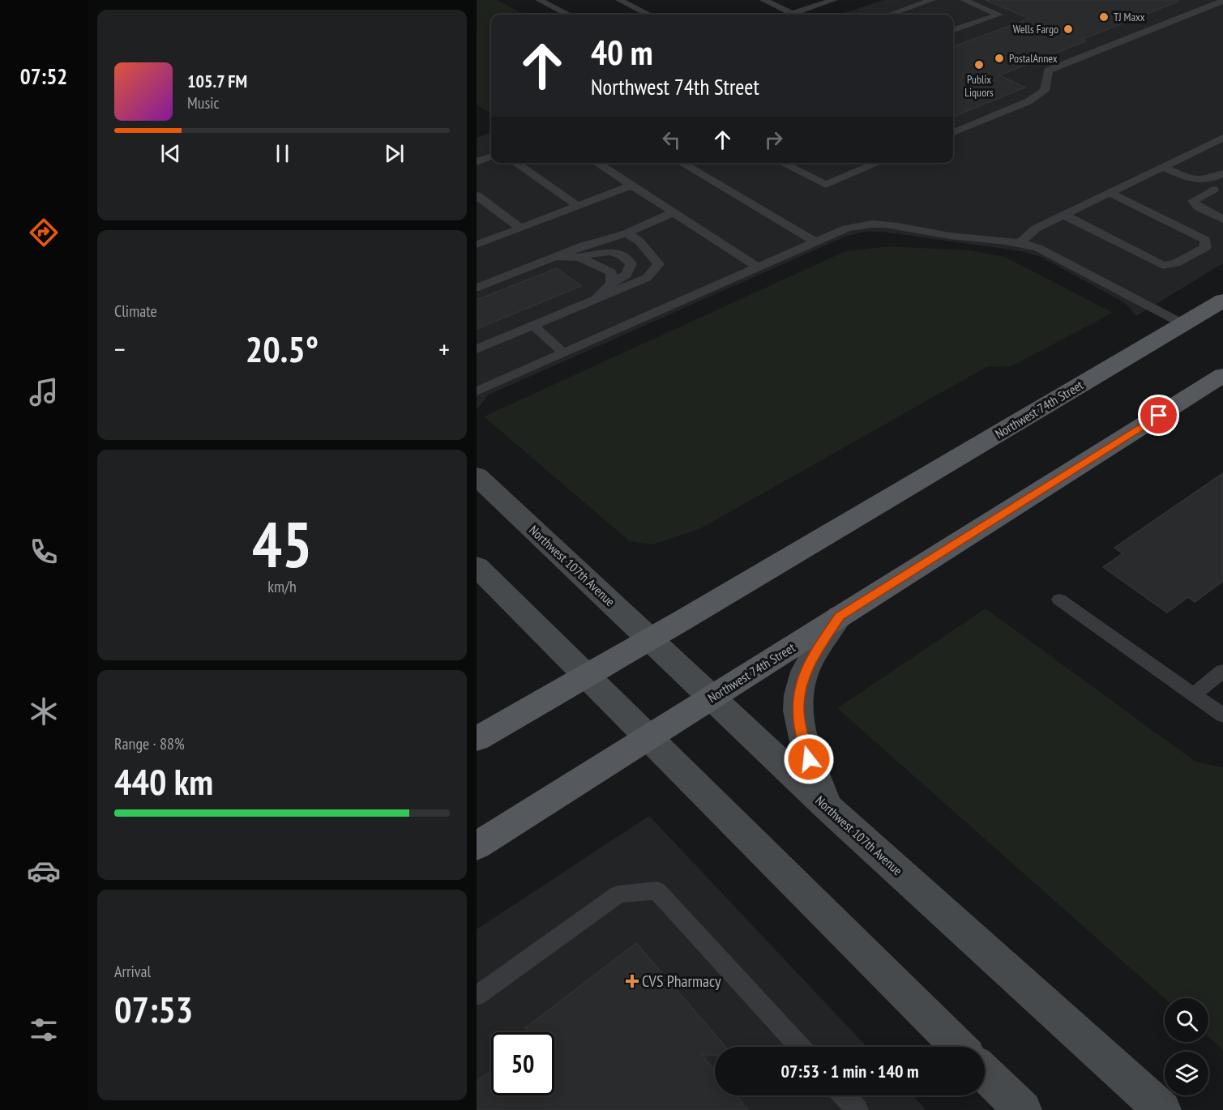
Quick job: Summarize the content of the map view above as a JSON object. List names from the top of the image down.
{
  "streets": {
    "main road": ["Northwest 74th Street", "Northwest 107th Avenue"]
  },
  "crossings": [
    ["Northwest 74th Street", "Northwest 107th Avenue"]
  ],
  "places": {
    "other": [
      "TJ Maxx",
      "Wells Fargo",
      "PostalAnnex",
      "Publix Liquors"
    ],
    "health": ["CVS Pharmacy"]
  },
  "page": {
    "tabs": "07:52",
    "turn": ["40 m", "Northwest 74th Street"],
    "song": ["105.7 FM", "Music"],
    "tile": [
      "Climate",
      ["45", "km/h"],
      ["Range · 88%", "440 km"],
      ["Arrival", "07:53"]
    ],
    "heat": ["−", "20.5°", "+"],
    "limit": "50",
    "trip": "07:53 · 1 min · 140 m"
  }
}
